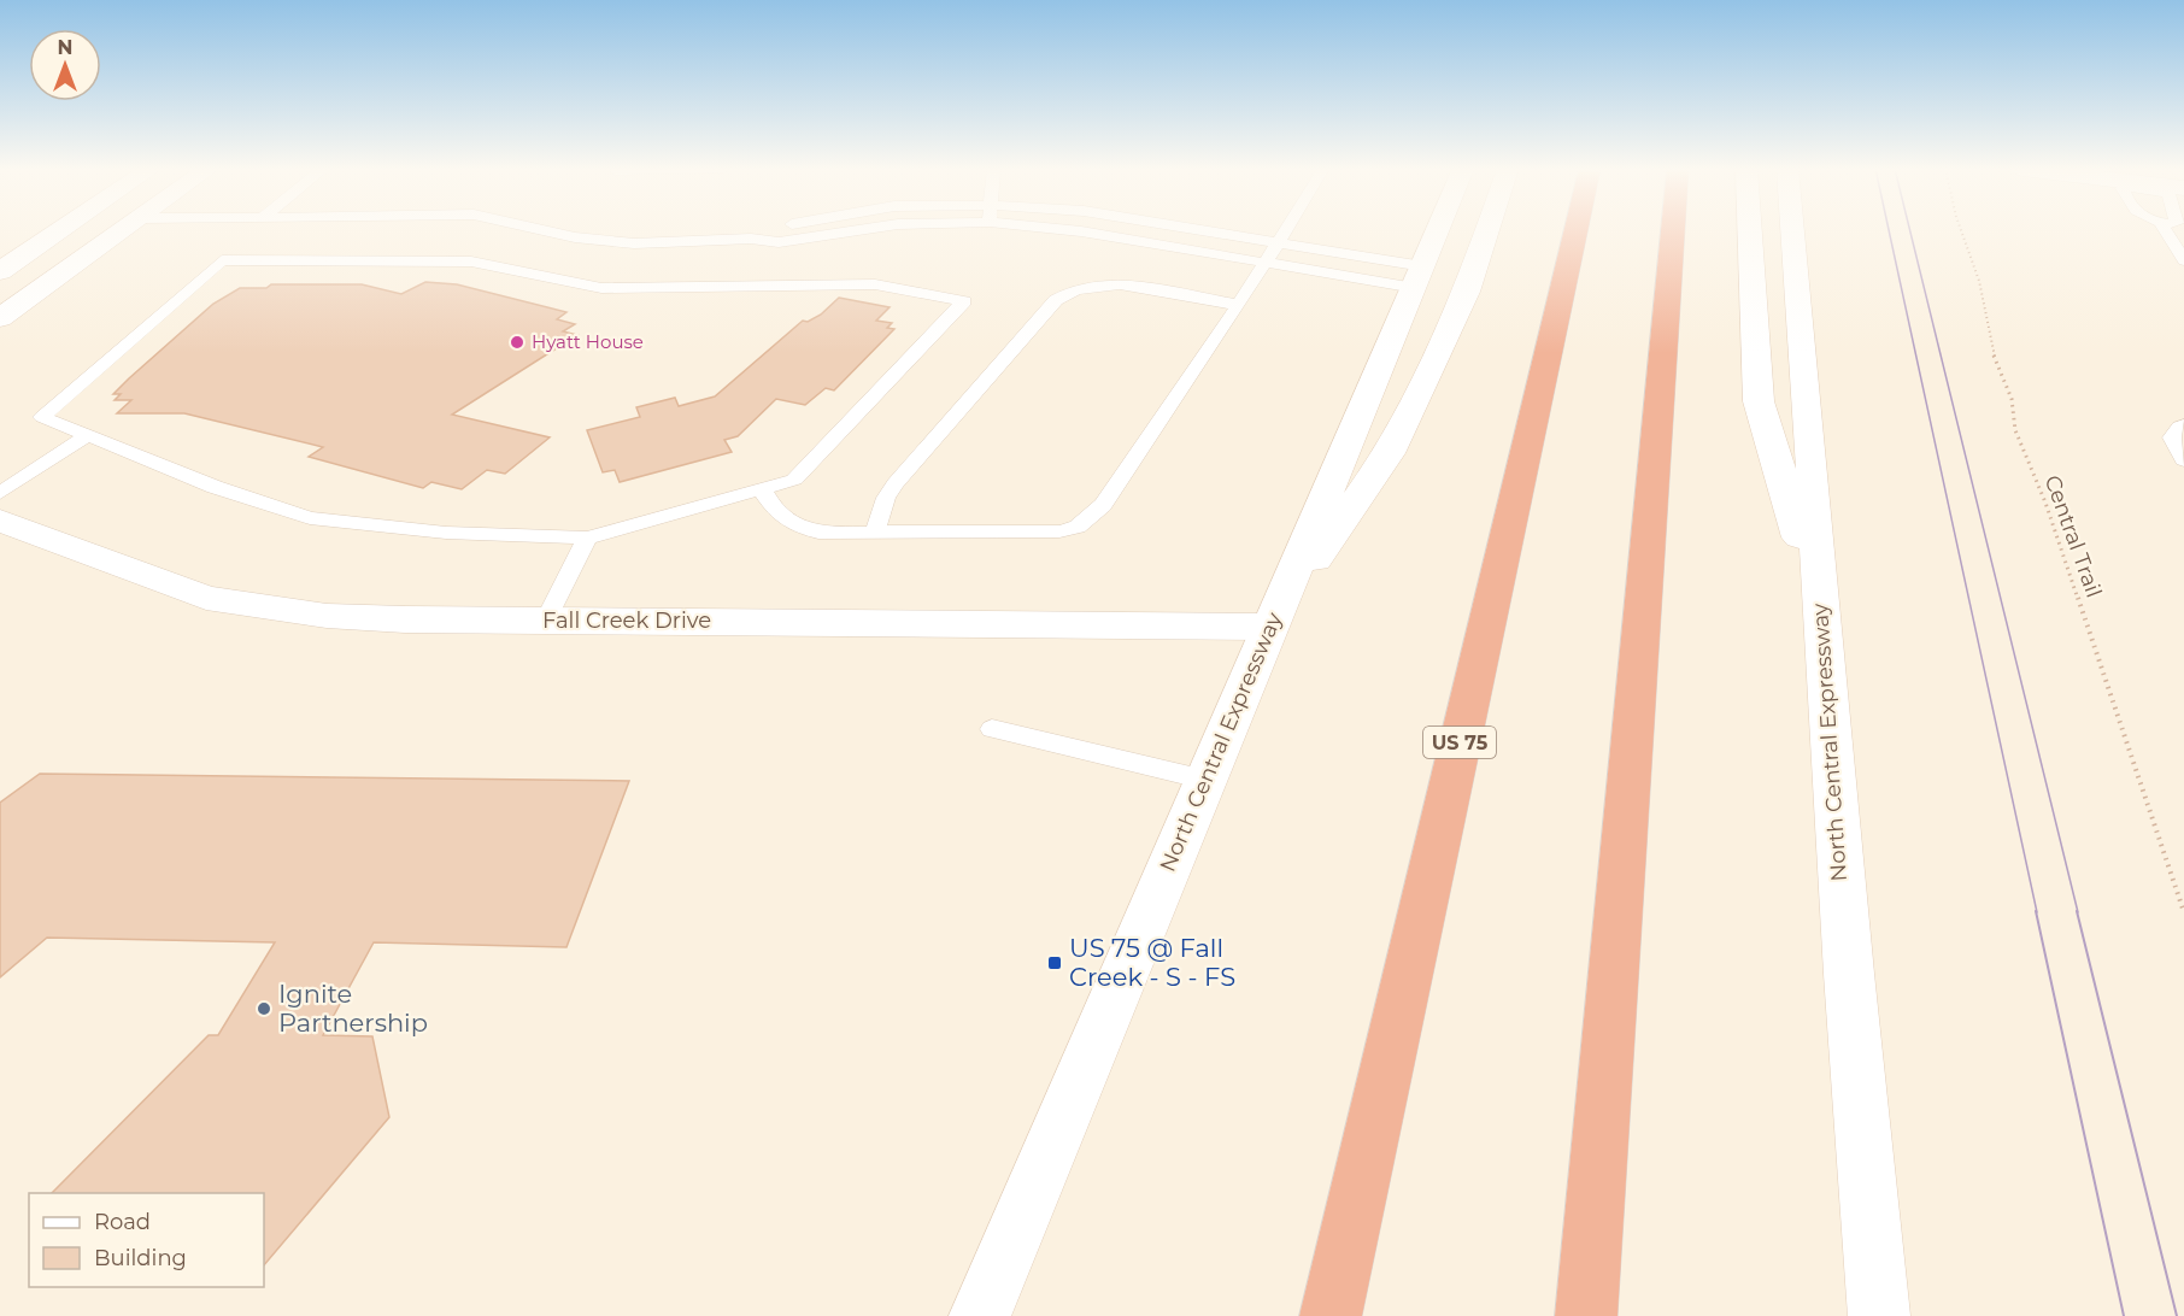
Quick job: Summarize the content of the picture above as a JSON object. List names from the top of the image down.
{
  "streets": {
    "highway": ["US 75"],
    "main road": ["Fall Creek Drive", "North Central Expressway"],
    "path": ["Central Trail"]
  },
  "crossings": [
    ["Fall Creek Drive", "North Central Expressway"]
  ],
  "places": {
    "other": ["Hyatt House", "Ignite Partnership"],
    "transit": ["US 75 @ Fall Creek - S - FS"]
  },
  "legend": ["Road", "Building"],
  "north": "top"
}
